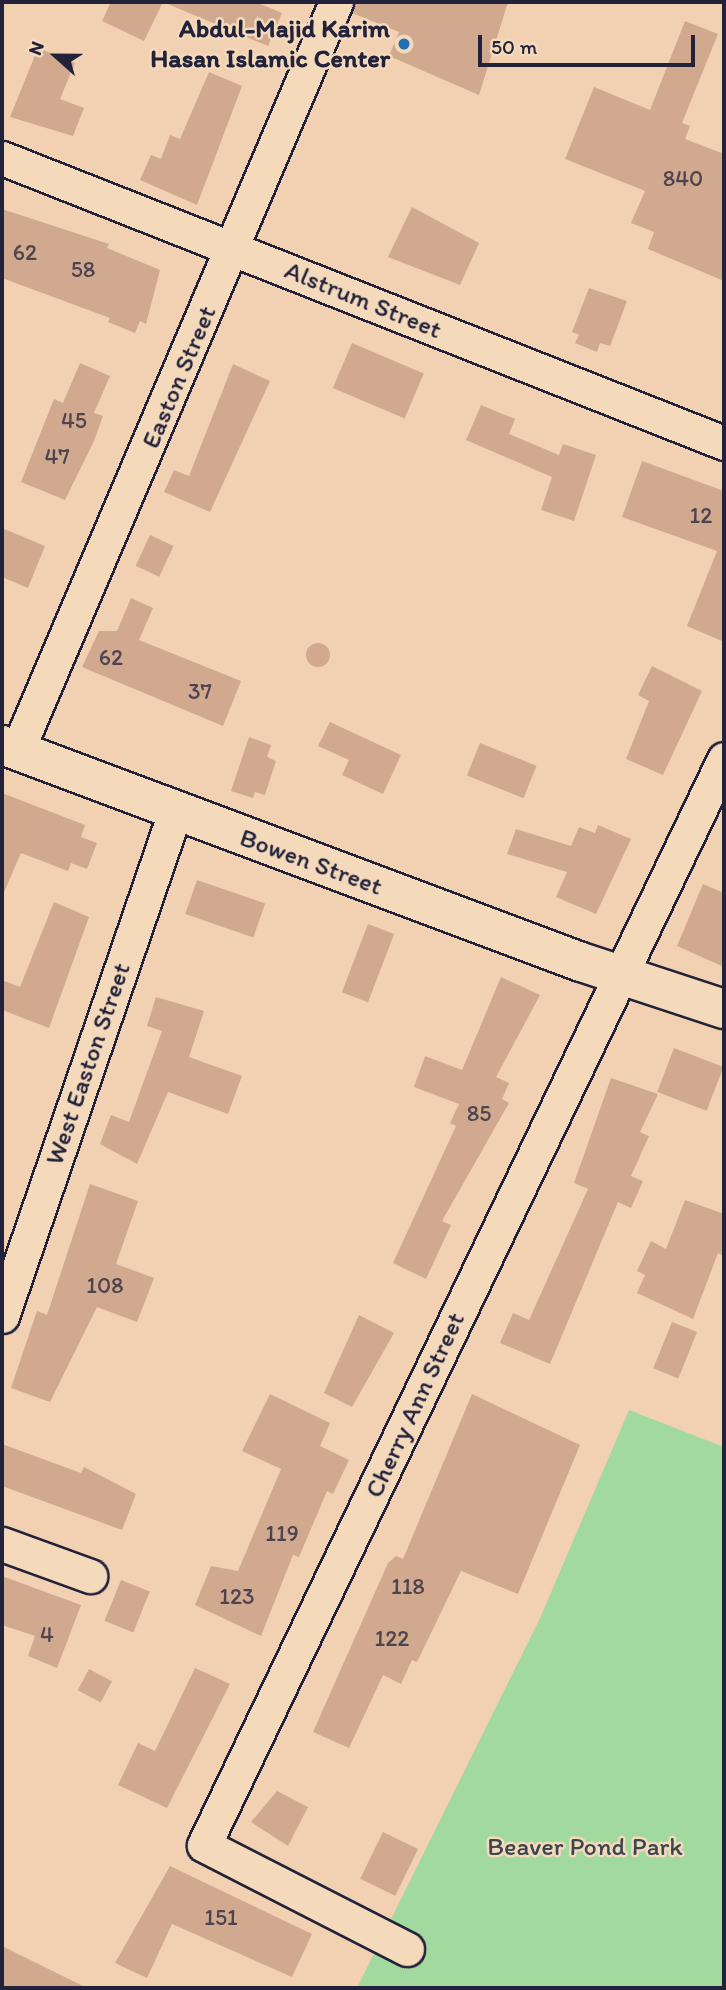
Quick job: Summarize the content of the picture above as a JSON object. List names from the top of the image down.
{
  "streets": {
    "main road": ["Bowen Street"],
    "street": [
      "Alstrum Street",
      "Easton Street",
      "West Easton Street",
      "Cherry Ann Street"
    ]
  },
  "crossings": [
    ["Alstrum Street", "Easton Street"],
    ["Easton Street", "Bowen Street"],
    ["Bowen Street", "West Easton Street"],
    ["Bowen Street", "Cherry Ann Street"]
  ],
  "parks": ["Beaver Pond Park"],
  "places": ["Abdul-Majid Karim Hasan Islamic Center"],
  "house_numbers": [
    "840",
    "62",
    "58",
    "45",
    "47",
    "12",
    "62",
    "37",
    "85",
    "108",
    "119",
    "118",
    "123",
    "4",
    "122",
    "151"
  ],
  "scale_bar": "50 m",
  "north": "left"
}
